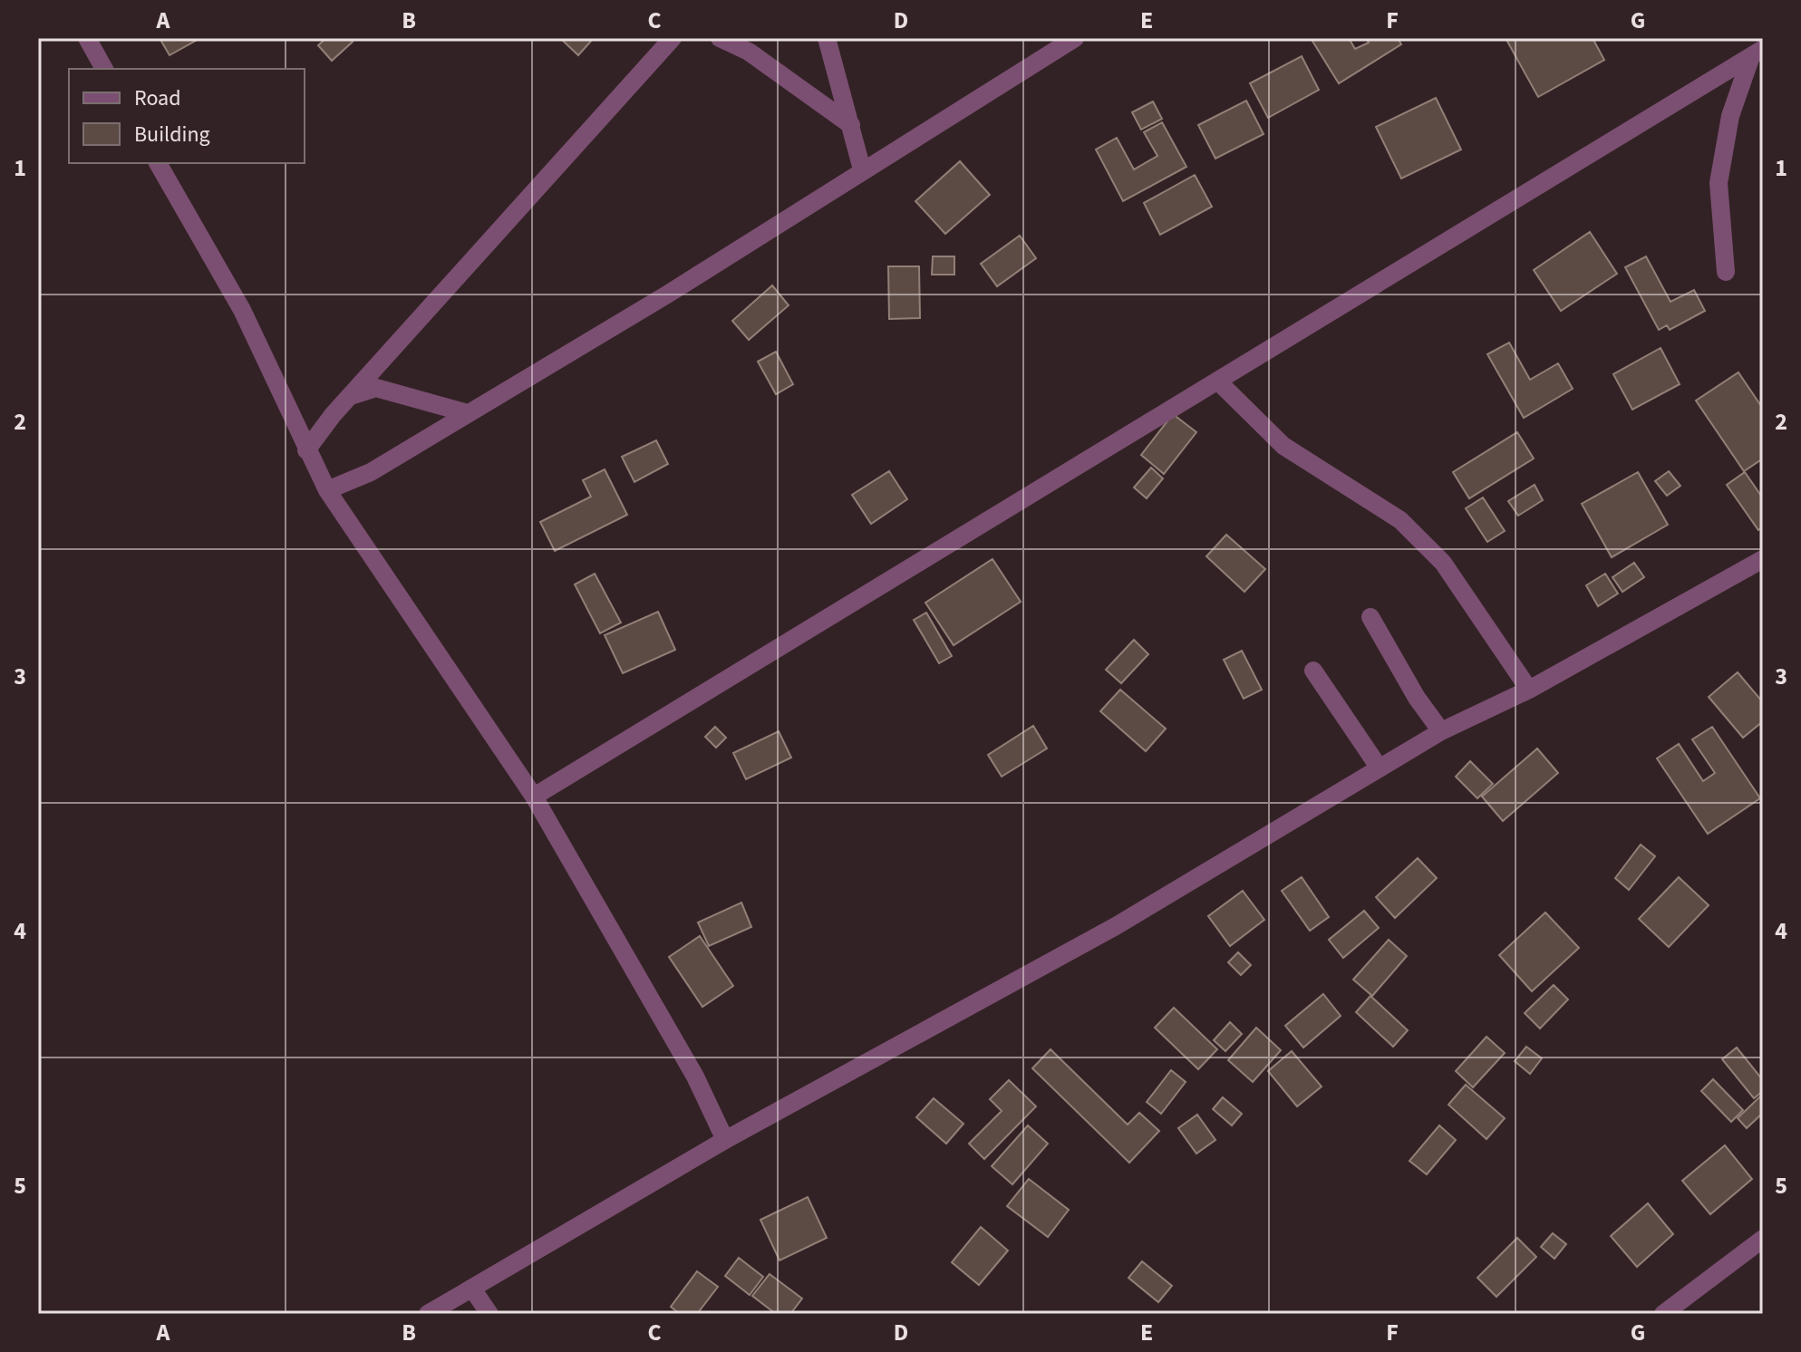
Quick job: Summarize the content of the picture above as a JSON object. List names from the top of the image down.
{
  "legend": ["Road", "Building"],
  "grid": {
    "columns": [
      "A",
      "B",
      "C",
      "D",
      "E",
      "F",
      "G"
    ],
    "rows": [
      "1",
      "2",
      "3",
      "4",
      "5"
    ]
  }
}
